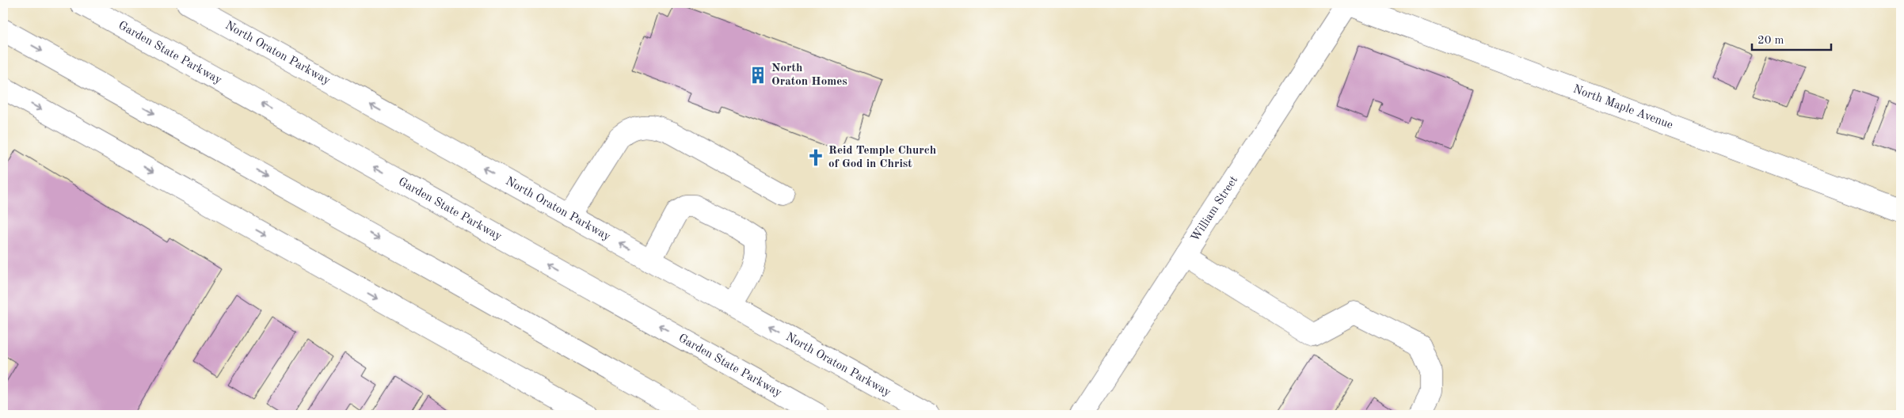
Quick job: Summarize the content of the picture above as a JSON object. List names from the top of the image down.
{
  "streets": {
    "main road": [
      "Garden State Parkway",
      "North Oraton Parkway",
      "North Maple Avenue",
      "William Street"
    ]
  },
  "crossings": [
    ["North Maple Avenue", "William Street"]
  ],
  "places": {
    "building": ["North Oraton Homes"],
    "church": ["Reid Temple Church of God in Christ"]
  },
  "scale_bar": "20 m"
}
